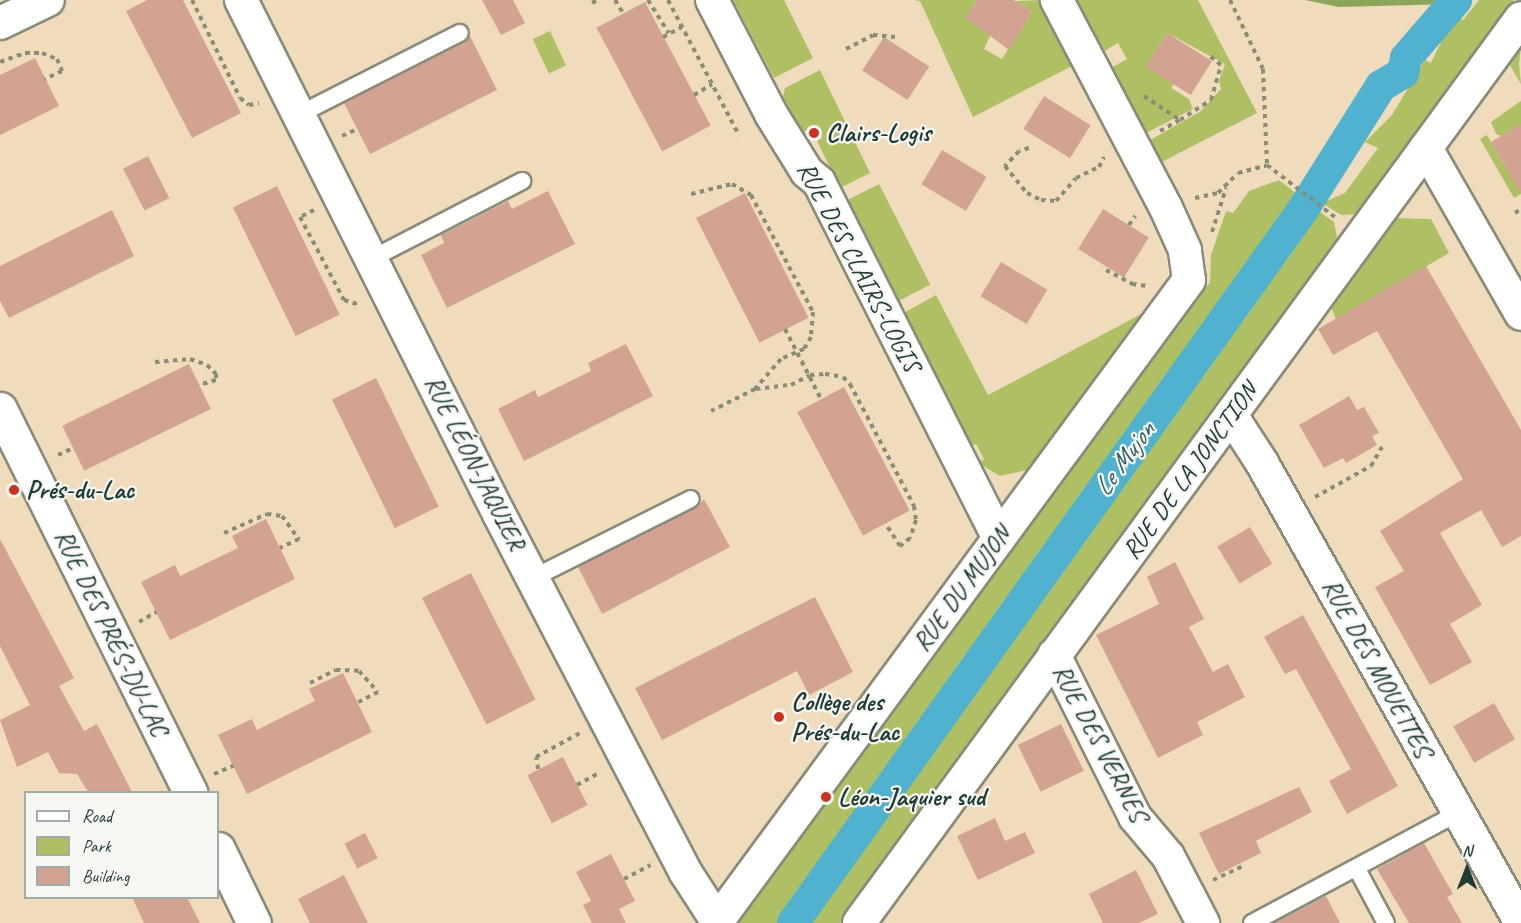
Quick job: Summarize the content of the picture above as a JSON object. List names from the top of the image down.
{
  "streets": {
    "street": [
      "RUE DES CLAIRS-LOGIS",
      "RUE LÉON-JAQUIER",
      "RUE DE LA JONCTION",
      "RUE DU MUJON",
      "RUE DES PRÉS-DU-LAC",
      "RUE DES MOUETTES",
      "RUE DES VERNES"
    ]
  },
  "crossings": [
    ["RUE DES CLAIRS-LOGIS", "RUE DU MUJON"],
    ["RUE LÉON-JAQUIER", "RUE DU MUJON"],
    ["RUE DE LA JONCTION", "RUE DES MOUETTES"],
    ["RUE DE LA JONCTION", "RUE DES VERNES"]
  ],
  "water": ["Le Mujon"],
  "places": [
    "Clairs-Logis",
    "Prés-du-Lac",
    "Collège des Prés-du-Lac",
    "Léon-Jaquier sud"
  ],
  "legend": ["Road", "Park", "Building"],
  "north": "top"
}
